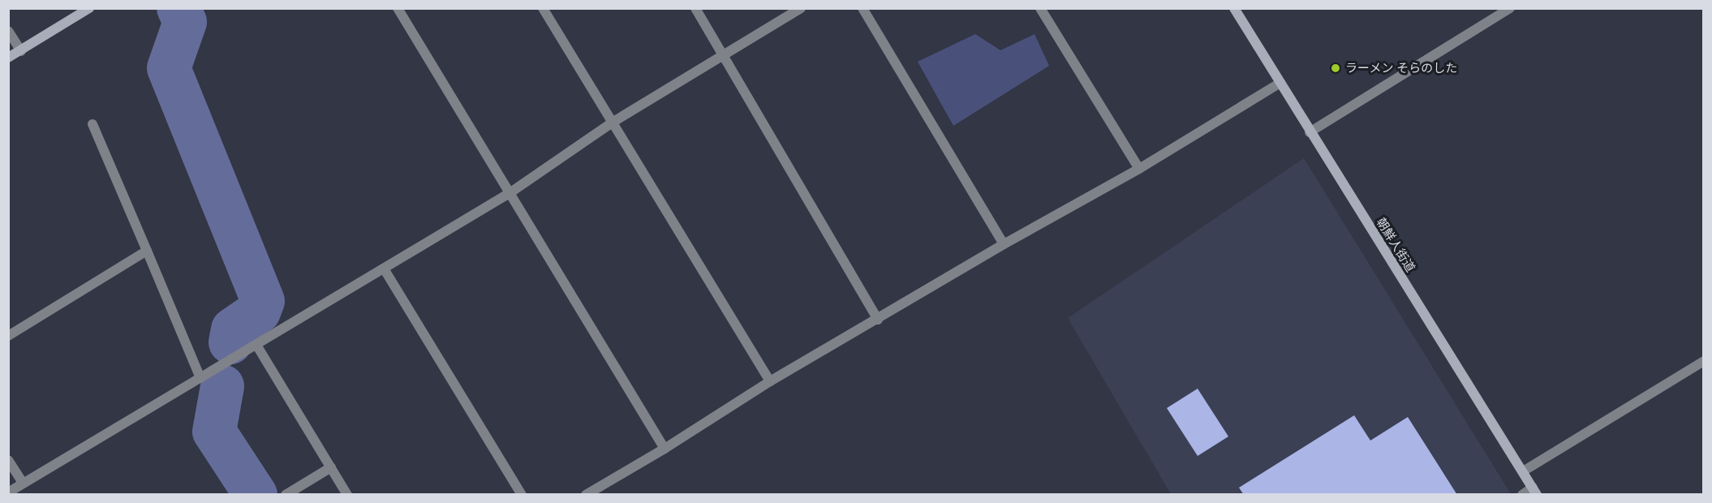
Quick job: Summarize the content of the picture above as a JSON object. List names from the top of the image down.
{
  "streets": {
    "street": ["朝鮮人街道"]
  },
  "places": ["ラーメン そらのした"]
}
